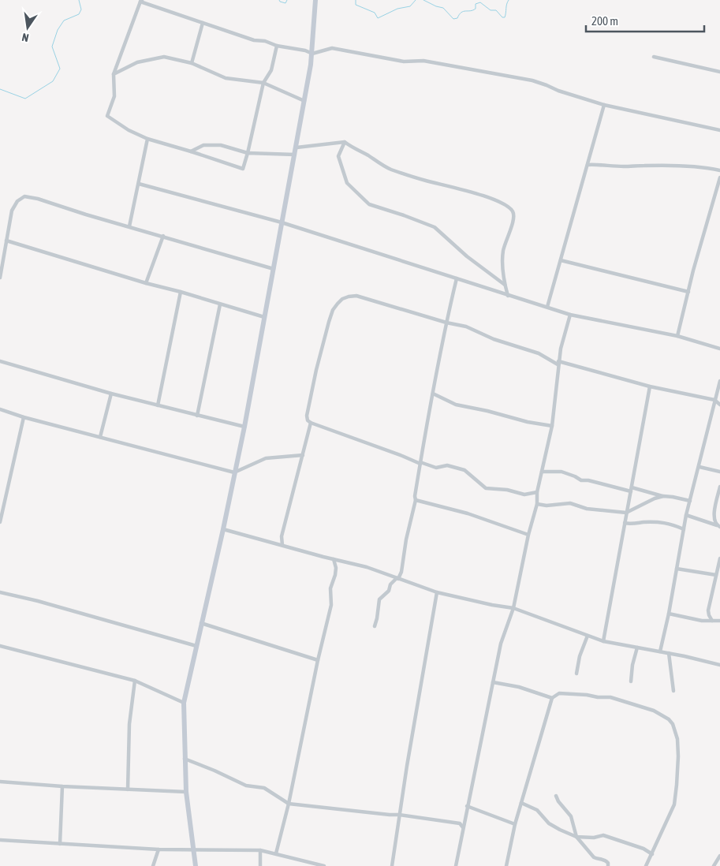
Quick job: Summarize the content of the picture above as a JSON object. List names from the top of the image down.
{
  "scale_bar": "200 m",
  "north": "bottom"
}
